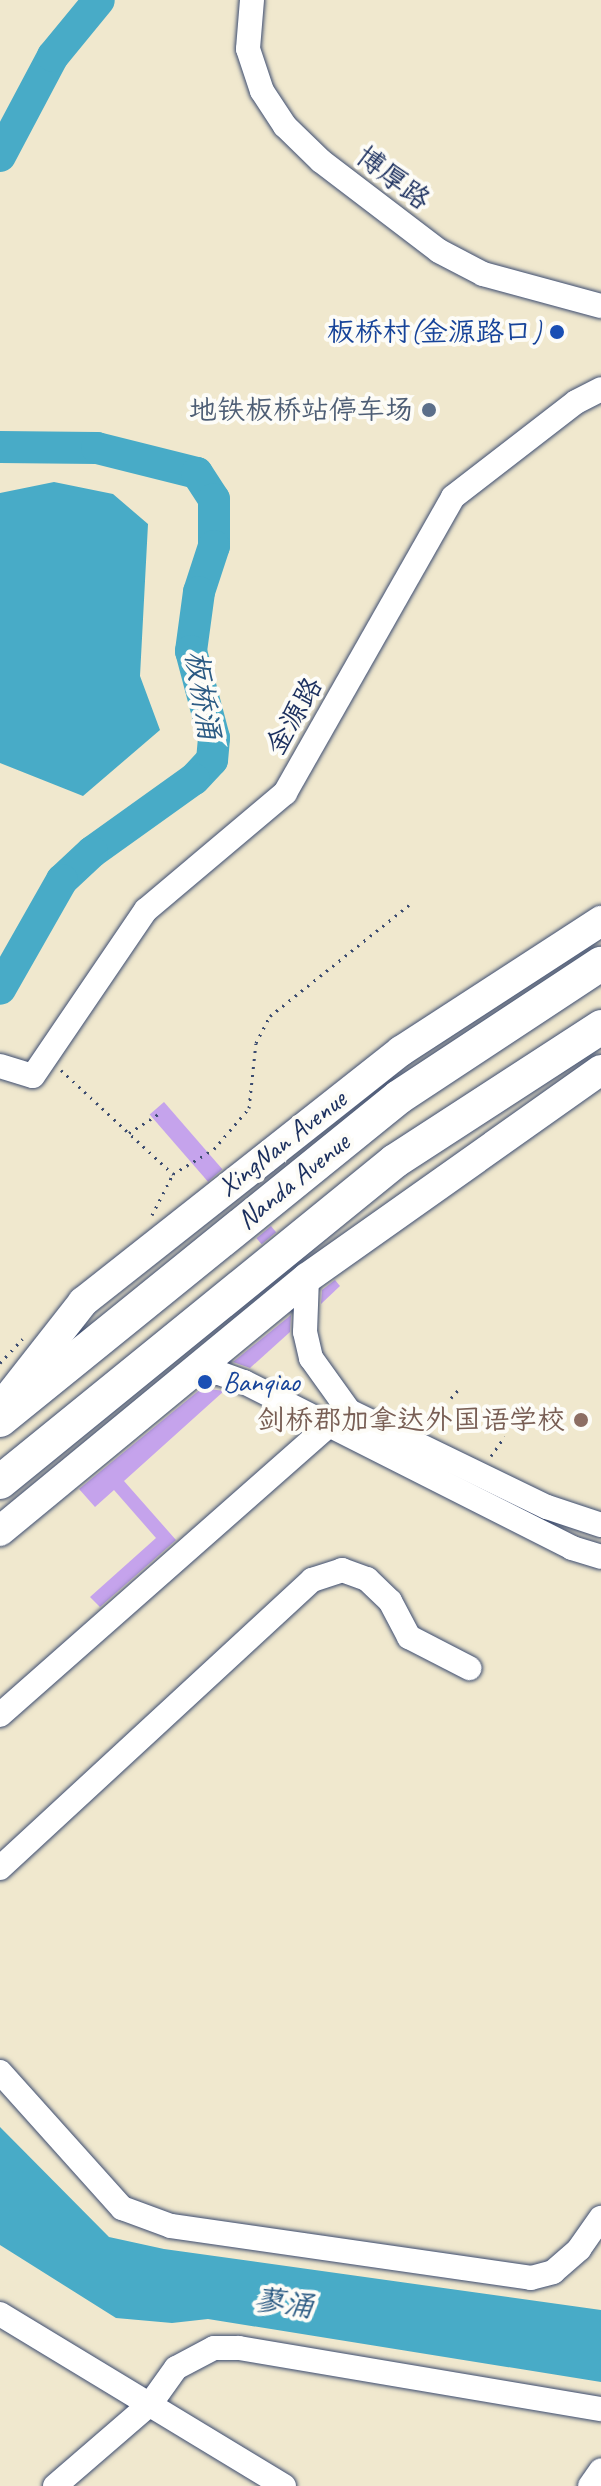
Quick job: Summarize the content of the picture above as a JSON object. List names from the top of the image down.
{
  "streets": {
    "highway": ["Nanda Avenue"],
    "main road": ["XingNan Avenue"],
    "street": ["博厚路", "金源路"]
  },
  "water": ["板桥涌", "蓼涌"],
  "places": [
    "板桥村(金源路口)",
    "地铁板桥站停车场",
    "Banqiao",
    "剑桥郡加拿达外国语学校"
  ]
}
